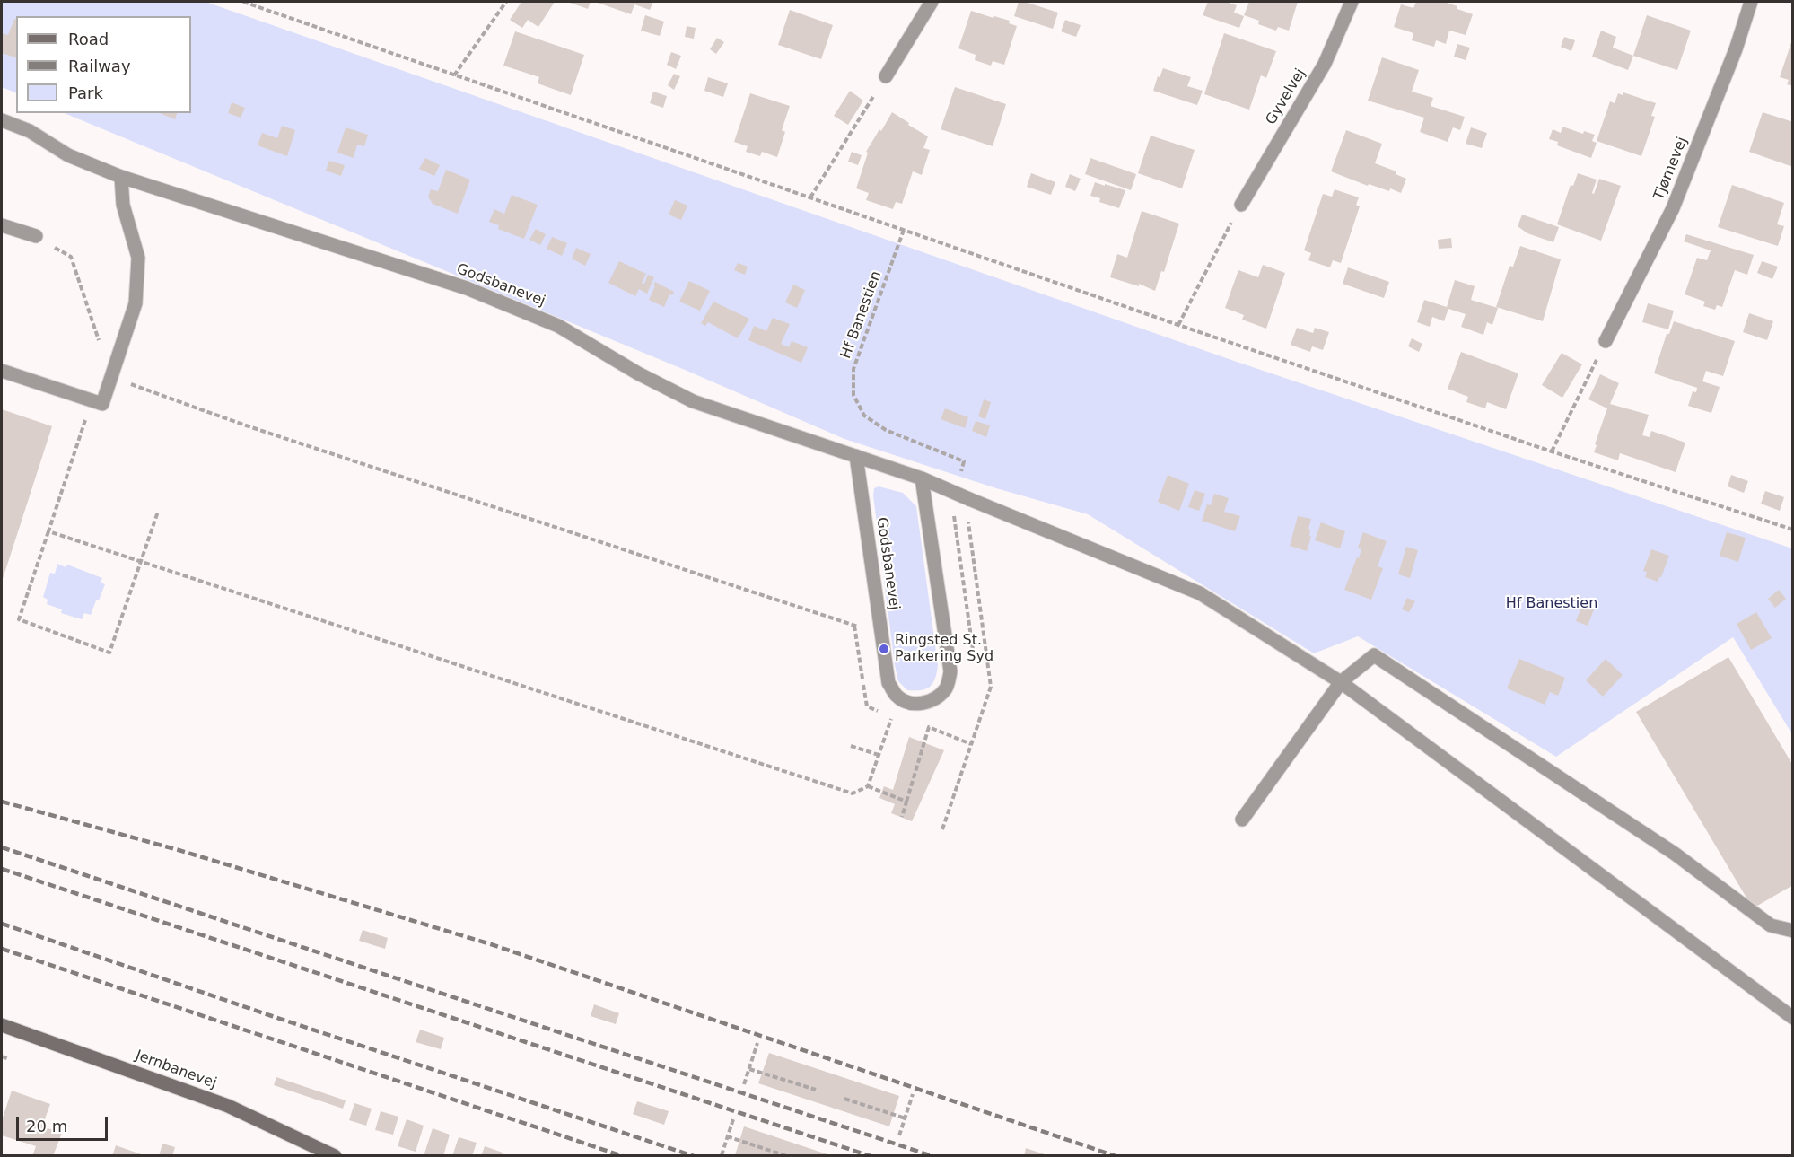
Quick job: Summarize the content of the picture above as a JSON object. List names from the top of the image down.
{
  "streets": {
    "main road": ["Jernbanevej"],
    "street": ["Gyvelvej", "Tjørnevej", "Godsbanevej"],
    "path": ["Hf Banestien"]
  },
  "crossings": [
    ["Godsbanevej", "Hf Banestien"]
  ],
  "parks": ["Hf Banestien"],
  "places": ["Ringsted St. Parkering Syd"],
  "legend": ["Road", "Railway", "Park"],
  "scale_bar": "20 m"
}
